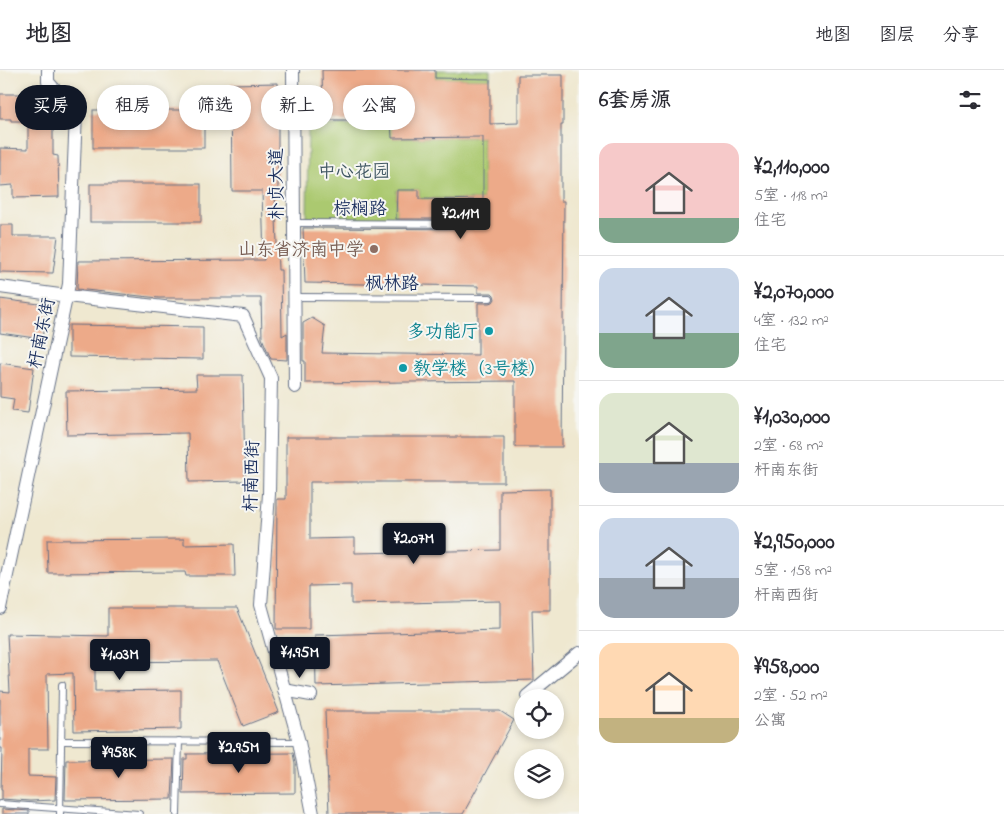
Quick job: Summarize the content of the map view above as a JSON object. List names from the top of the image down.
{
  "streets": {
    "street": ["朴贞大道", "杆南东街", "杆南西街"],
    "lane": ["棕榈路", "枫林路"]
  },
  "crossings": [
    ["朴贞大道", "棕榈路"],
    ["朴贞大道", "枫林路"],
    ["杆南东街", "杆南西街"]
  ],
  "parks": ["中心花园"],
  "places": ["山东省济南中学", "多功能厅", "教学楼（3号楼）"],
  "page": {
    "header": "地图",
    "nav": ["地图", "图层", "分享"],
    "heading": "6套房源",
    "chip": [
      "买房",
      "租房",
      "筛选",
      "新上",
      "公寓"
    ],
    "list": [
      {
        "name": "¥2,110,000",
        "note": "5室 · 118 m² · 住宅"
      },
      {
        "name": "¥2,070,000",
        "note": "4室 · 132 m² · 住宅"
      },
      {
        "name": "¥1,030,000",
        "note": "2室 · 68 m² · 杆南东街"
      },
      {
        "name": "¥2,950,000",
        "note": "5室 · 158 m² · 杆南西街"
      },
      {
        "name": "¥958,000",
        "note": "2室 · 52 m² · 公寓"
      }
    ],
    "price": [
      "¥2.11M",
      "¥2.07M",
      "¥1.95M",
      "¥1.03M",
      "¥2.95M",
      "¥958K"
    ]
  }
}
